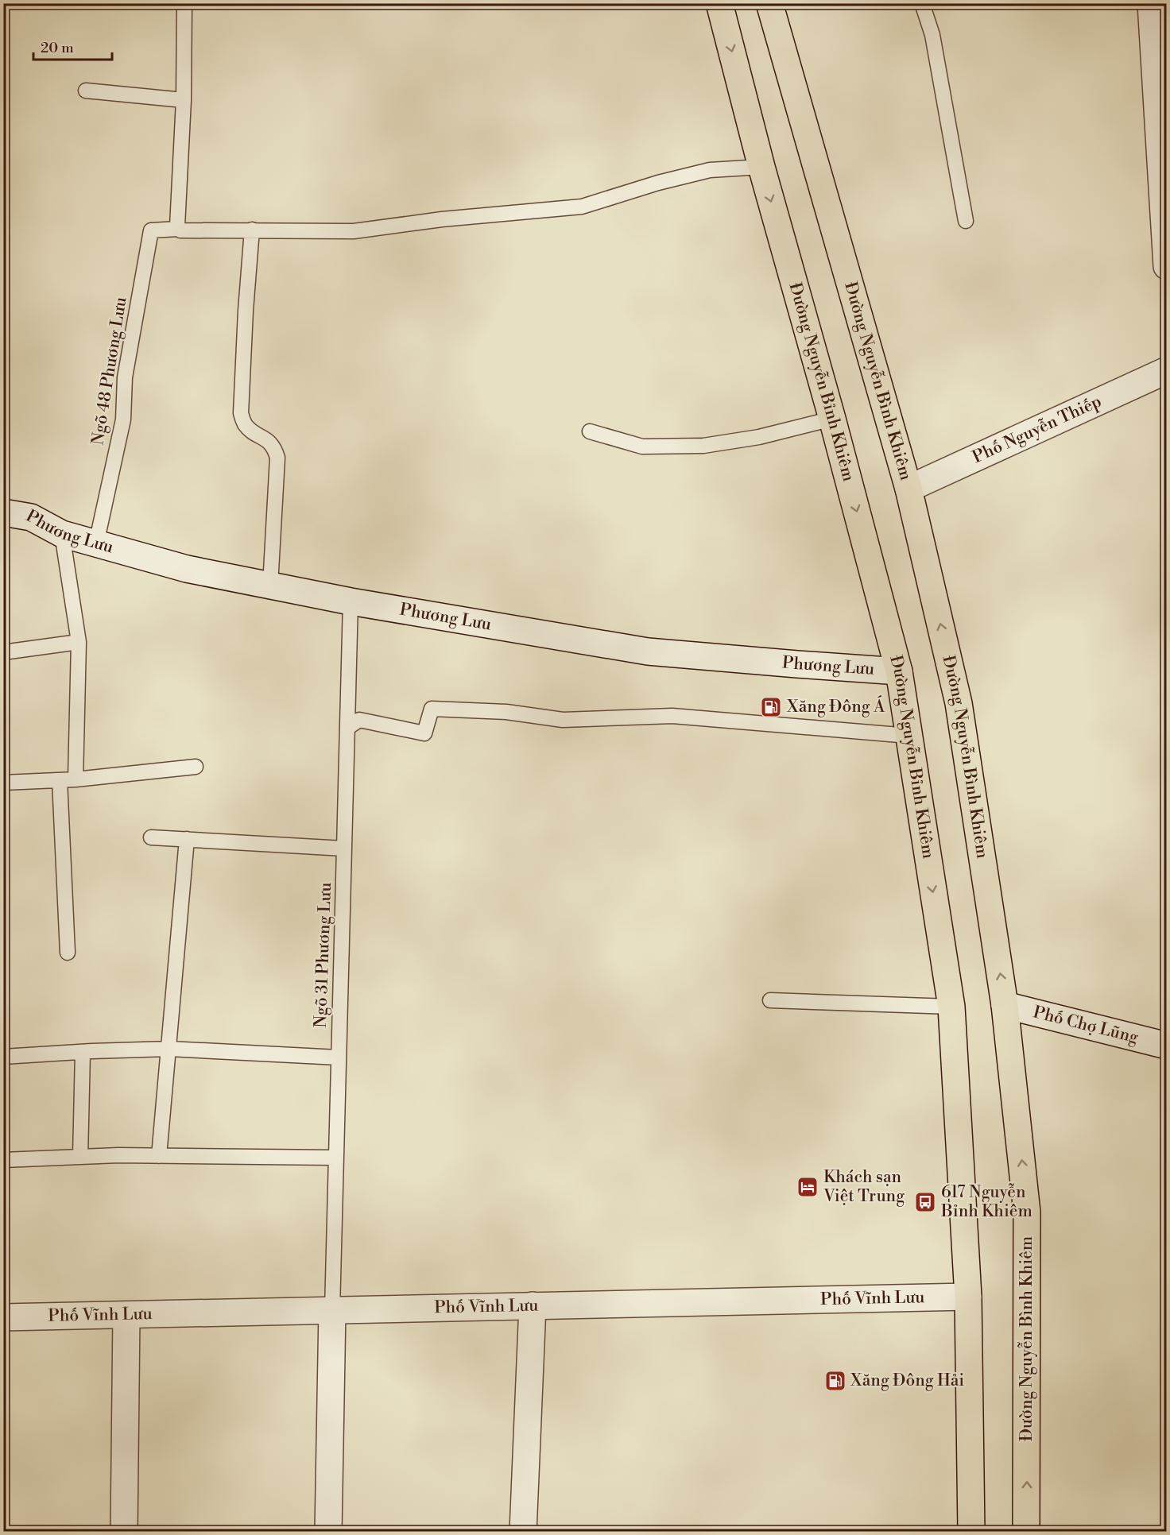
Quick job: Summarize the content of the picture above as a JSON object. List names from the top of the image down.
{
  "streets": {
    "highway": ["Đường Nguyễn Bình Khiêm", "Đường Nguyễn Bỉnh Khiêm"],
    "street": [
      "Phố Nguyễn Thiếp",
      "Phương Lưu",
      "Phố Chợ Lũng",
      "Phố Vĩnh Lưu"
    ],
    "lane": ["Ngõ 48 Phương Lưu", "Ngõ 31 Phương Lưu"]
  },
  "crossings": [
    ["Ngõ 48 Phương Lưu", "Đường Nguyễn Bỉnh Khiêm"],
    ["Ngõ 48 Phương Lưu", "Phương Lưu"],
    ["Đường Nguyễn Bình Khiêm", "Phố Nguyễn Thiếp"],
    ["Đường Nguyễn Bình Khiêm", "Phố Chợ Lũng"],
    ["Đường Nguyễn Bỉnh Khiêm", "Phương Lưu"],
    ["Đường Nguyễn Bỉnh Khiêm", "Phố Vĩnh Lưu"],
    ["Phương Lưu", "Ngõ 31 Phương Lưu"],
    ["Ngõ 31 Phương Lưu", "Phố Vĩnh Lưu"]
  ],
  "one_way": ["Đường Nguyễn Bình Khiêm", "Đường Nguyễn Bỉnh Khiêm"],
  "places": {
    "fuel station": ["Xăng Đông Á", "Xăng Đông Hải"],
    "hotel": ["Khách sạn Việt Trung"],
    "bus stop": ["617 Nguyễn Bỉnh Khiêm"]
  },
  "scale_bar": "20 m"
}
